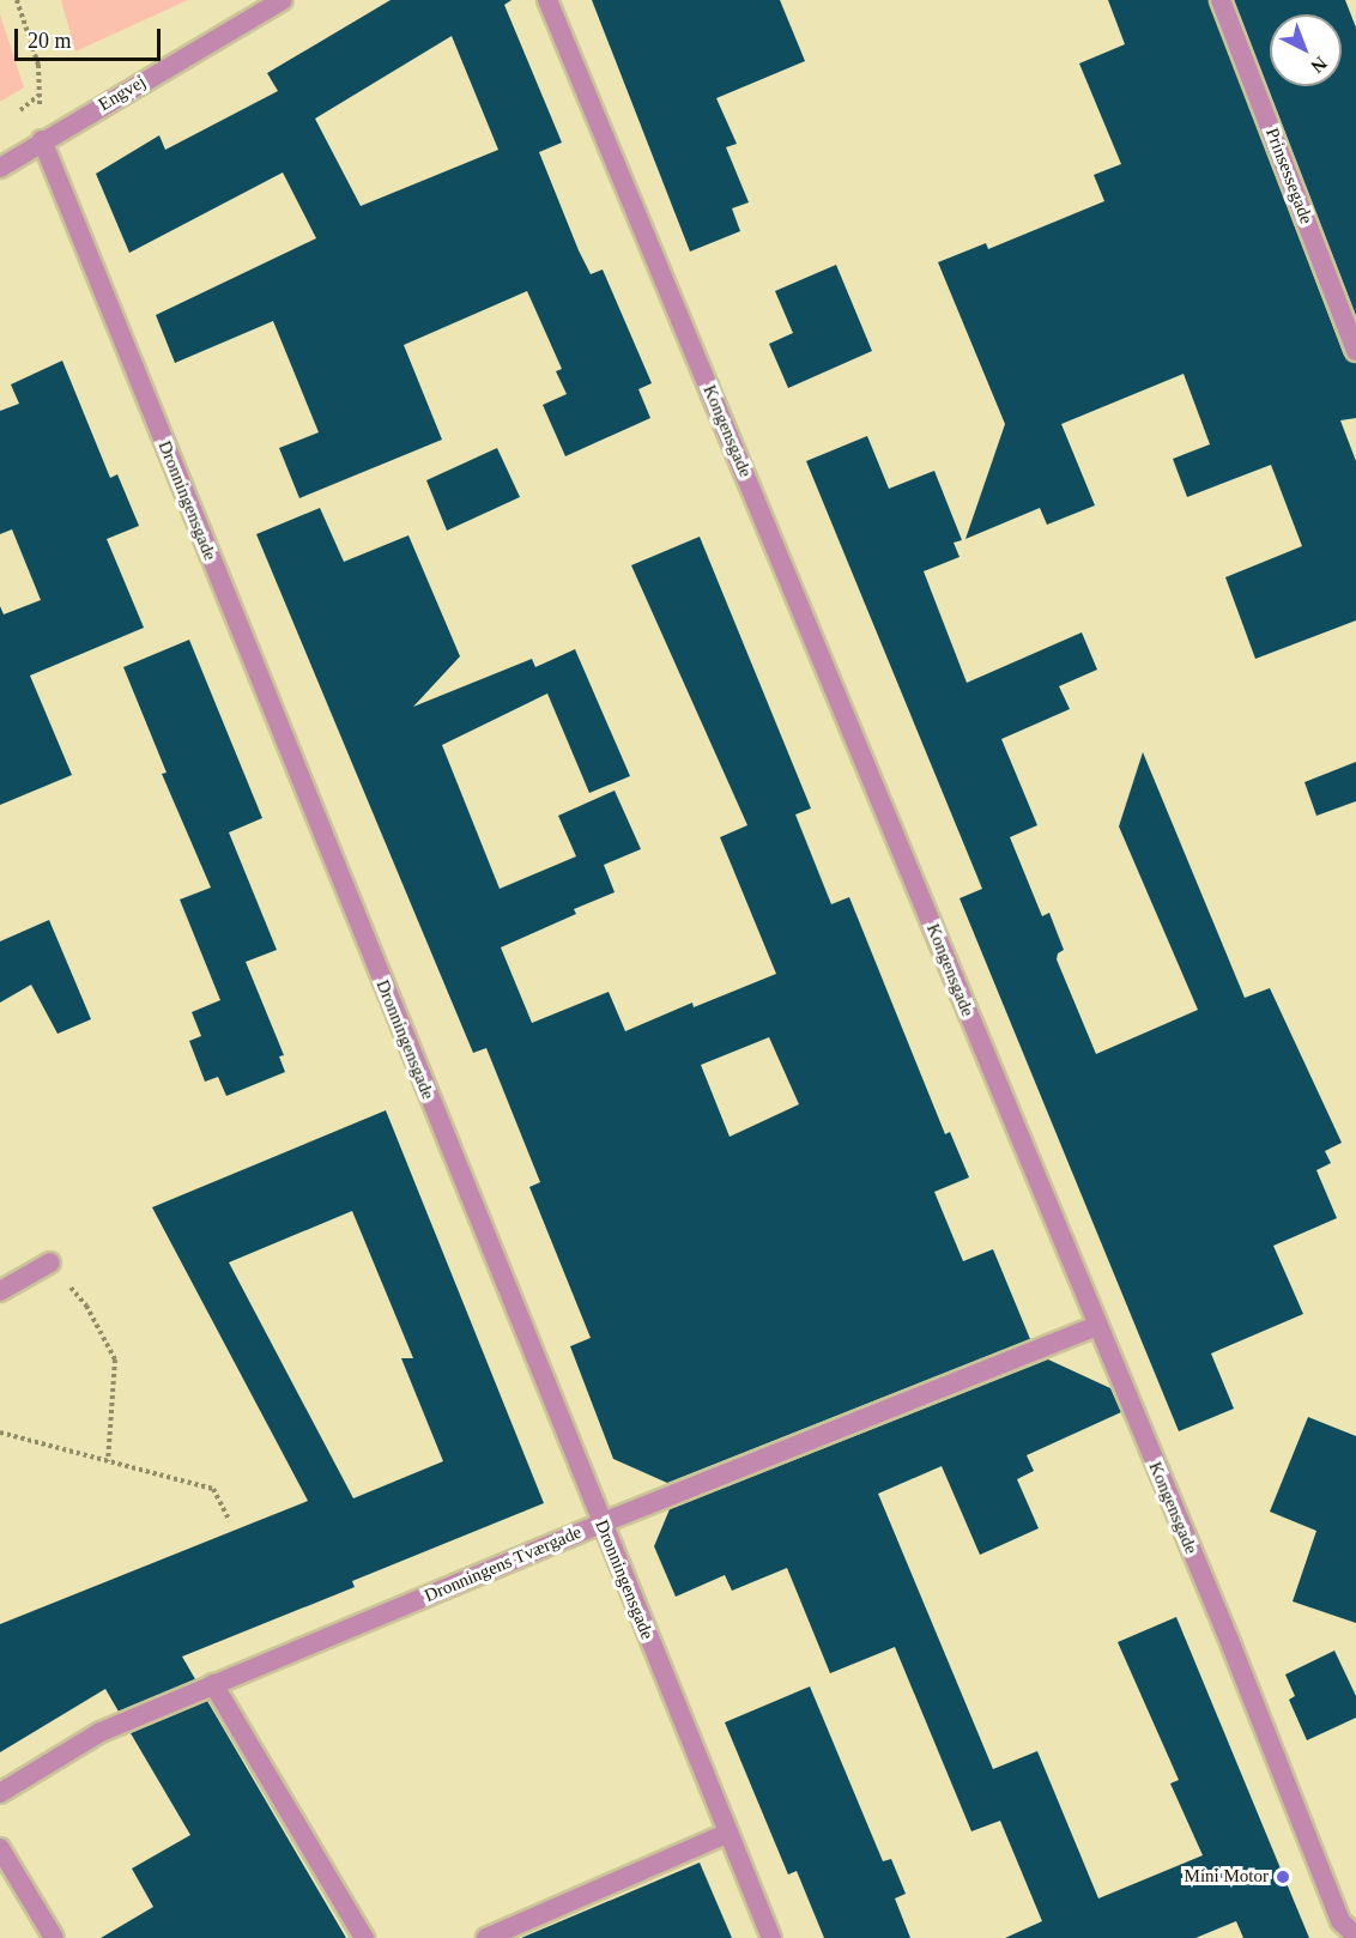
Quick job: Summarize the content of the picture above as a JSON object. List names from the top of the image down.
{
  "streets": {
    "street": [
      "Engvej",
      "Prinsessegade",
      "Kongensgade",
      "Dronningensgade",
      "Dronningens Tværgade"
    ]
  },
  "crossings": [
    ["Engvej", "Dronningensgade"],
    ["Kongensgade", "Dronningens Tværgade"],
    ["Dronningensgade", "Dronningens Tværgade"]
  ],
  "places": ["Mini Motor"],
  "scale_bar": "20 m",
  "north": "bottom right"
}
